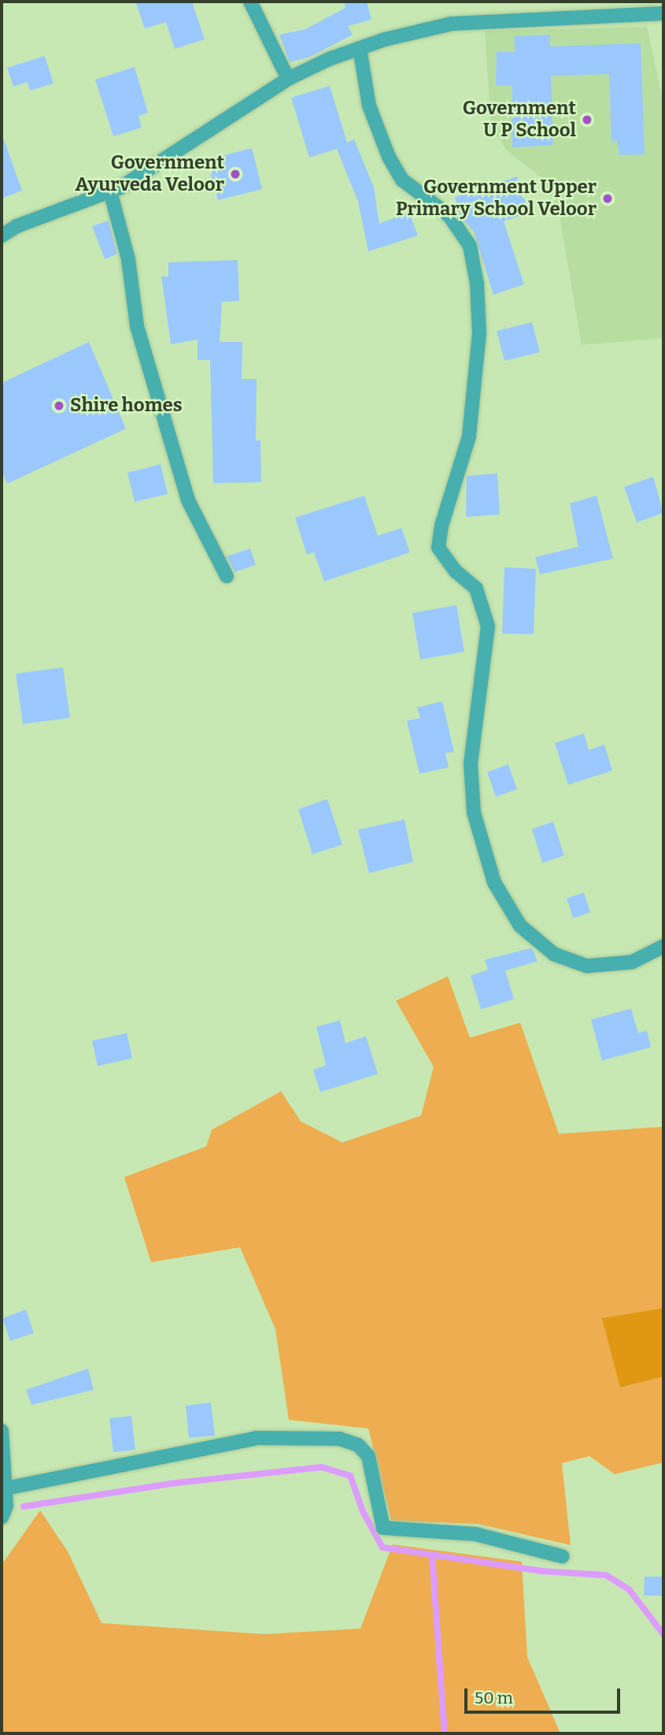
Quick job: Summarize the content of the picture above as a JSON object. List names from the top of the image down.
{
  "places": [
    "Government U P School",
    "Government Ayurveda Veloor",
    "Government Upper Primary School Veloor",
    "Shire homes"
  ],
  "scale_bar": "50 m"
}
